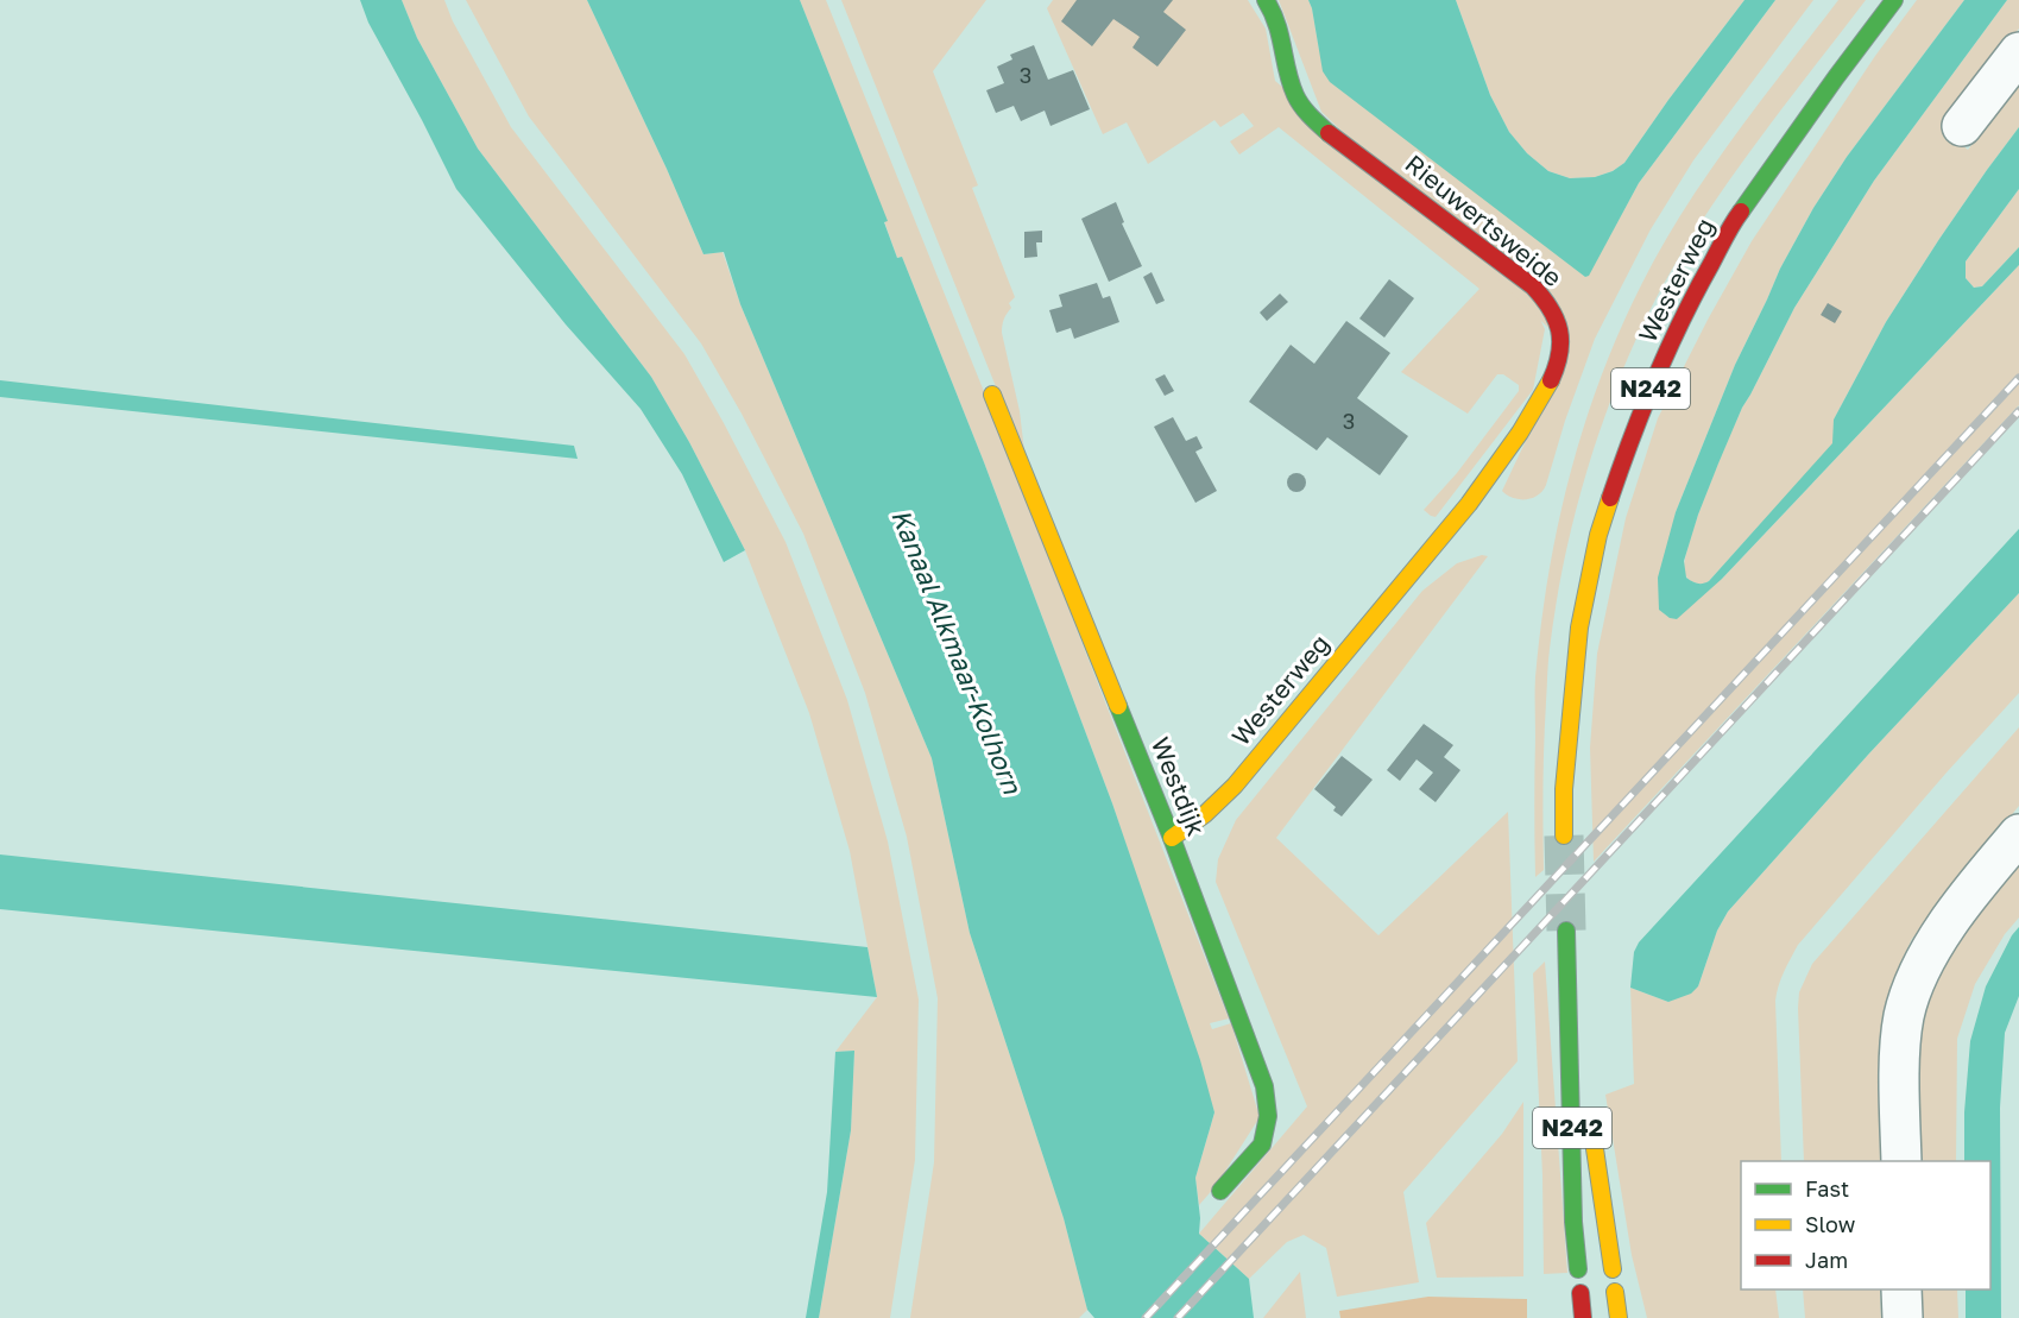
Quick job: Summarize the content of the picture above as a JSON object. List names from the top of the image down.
{
  "streets": {
    "street": [
      "Rieuwertsweide",
      "Westerweg",
      "N242",
      "Westdijk"
    ]
  },
  "crossings": [
    ["Rieuwertsweide", "Westerweg"],
    ["Westerweg", "Westdijk"]
  ],
  "water": ["Kanaal Alkmaar-Kolhorn"],
  "house_numbers": ["3", "3"],
  "legend": ["Fast", "Slow", "Jam"]
}
